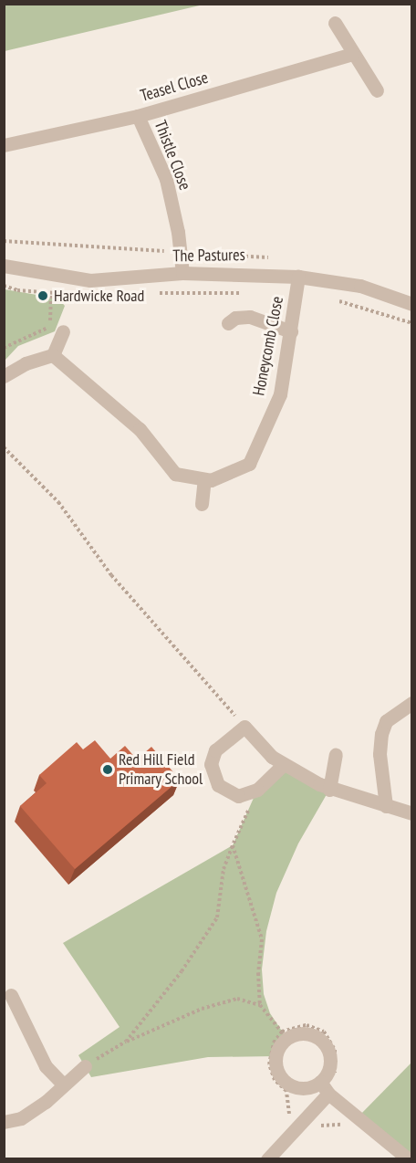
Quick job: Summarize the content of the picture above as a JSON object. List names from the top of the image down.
{
  "streets": {
    "street": [
      "Teasel Close",
      "Thistle Close",
      "The Pastures",
      "Honeycomb Close"
    ]
  },
  "crossings": [
    ["Teasel Close", "Thistle Close"],
    ["Thistle Close", "The Pastures"],
    ["The Pastures", "Honeycomb Close"]
  ],
  "places": ["Hardwicke Road", "Red Hill Field Primary School"]
}
